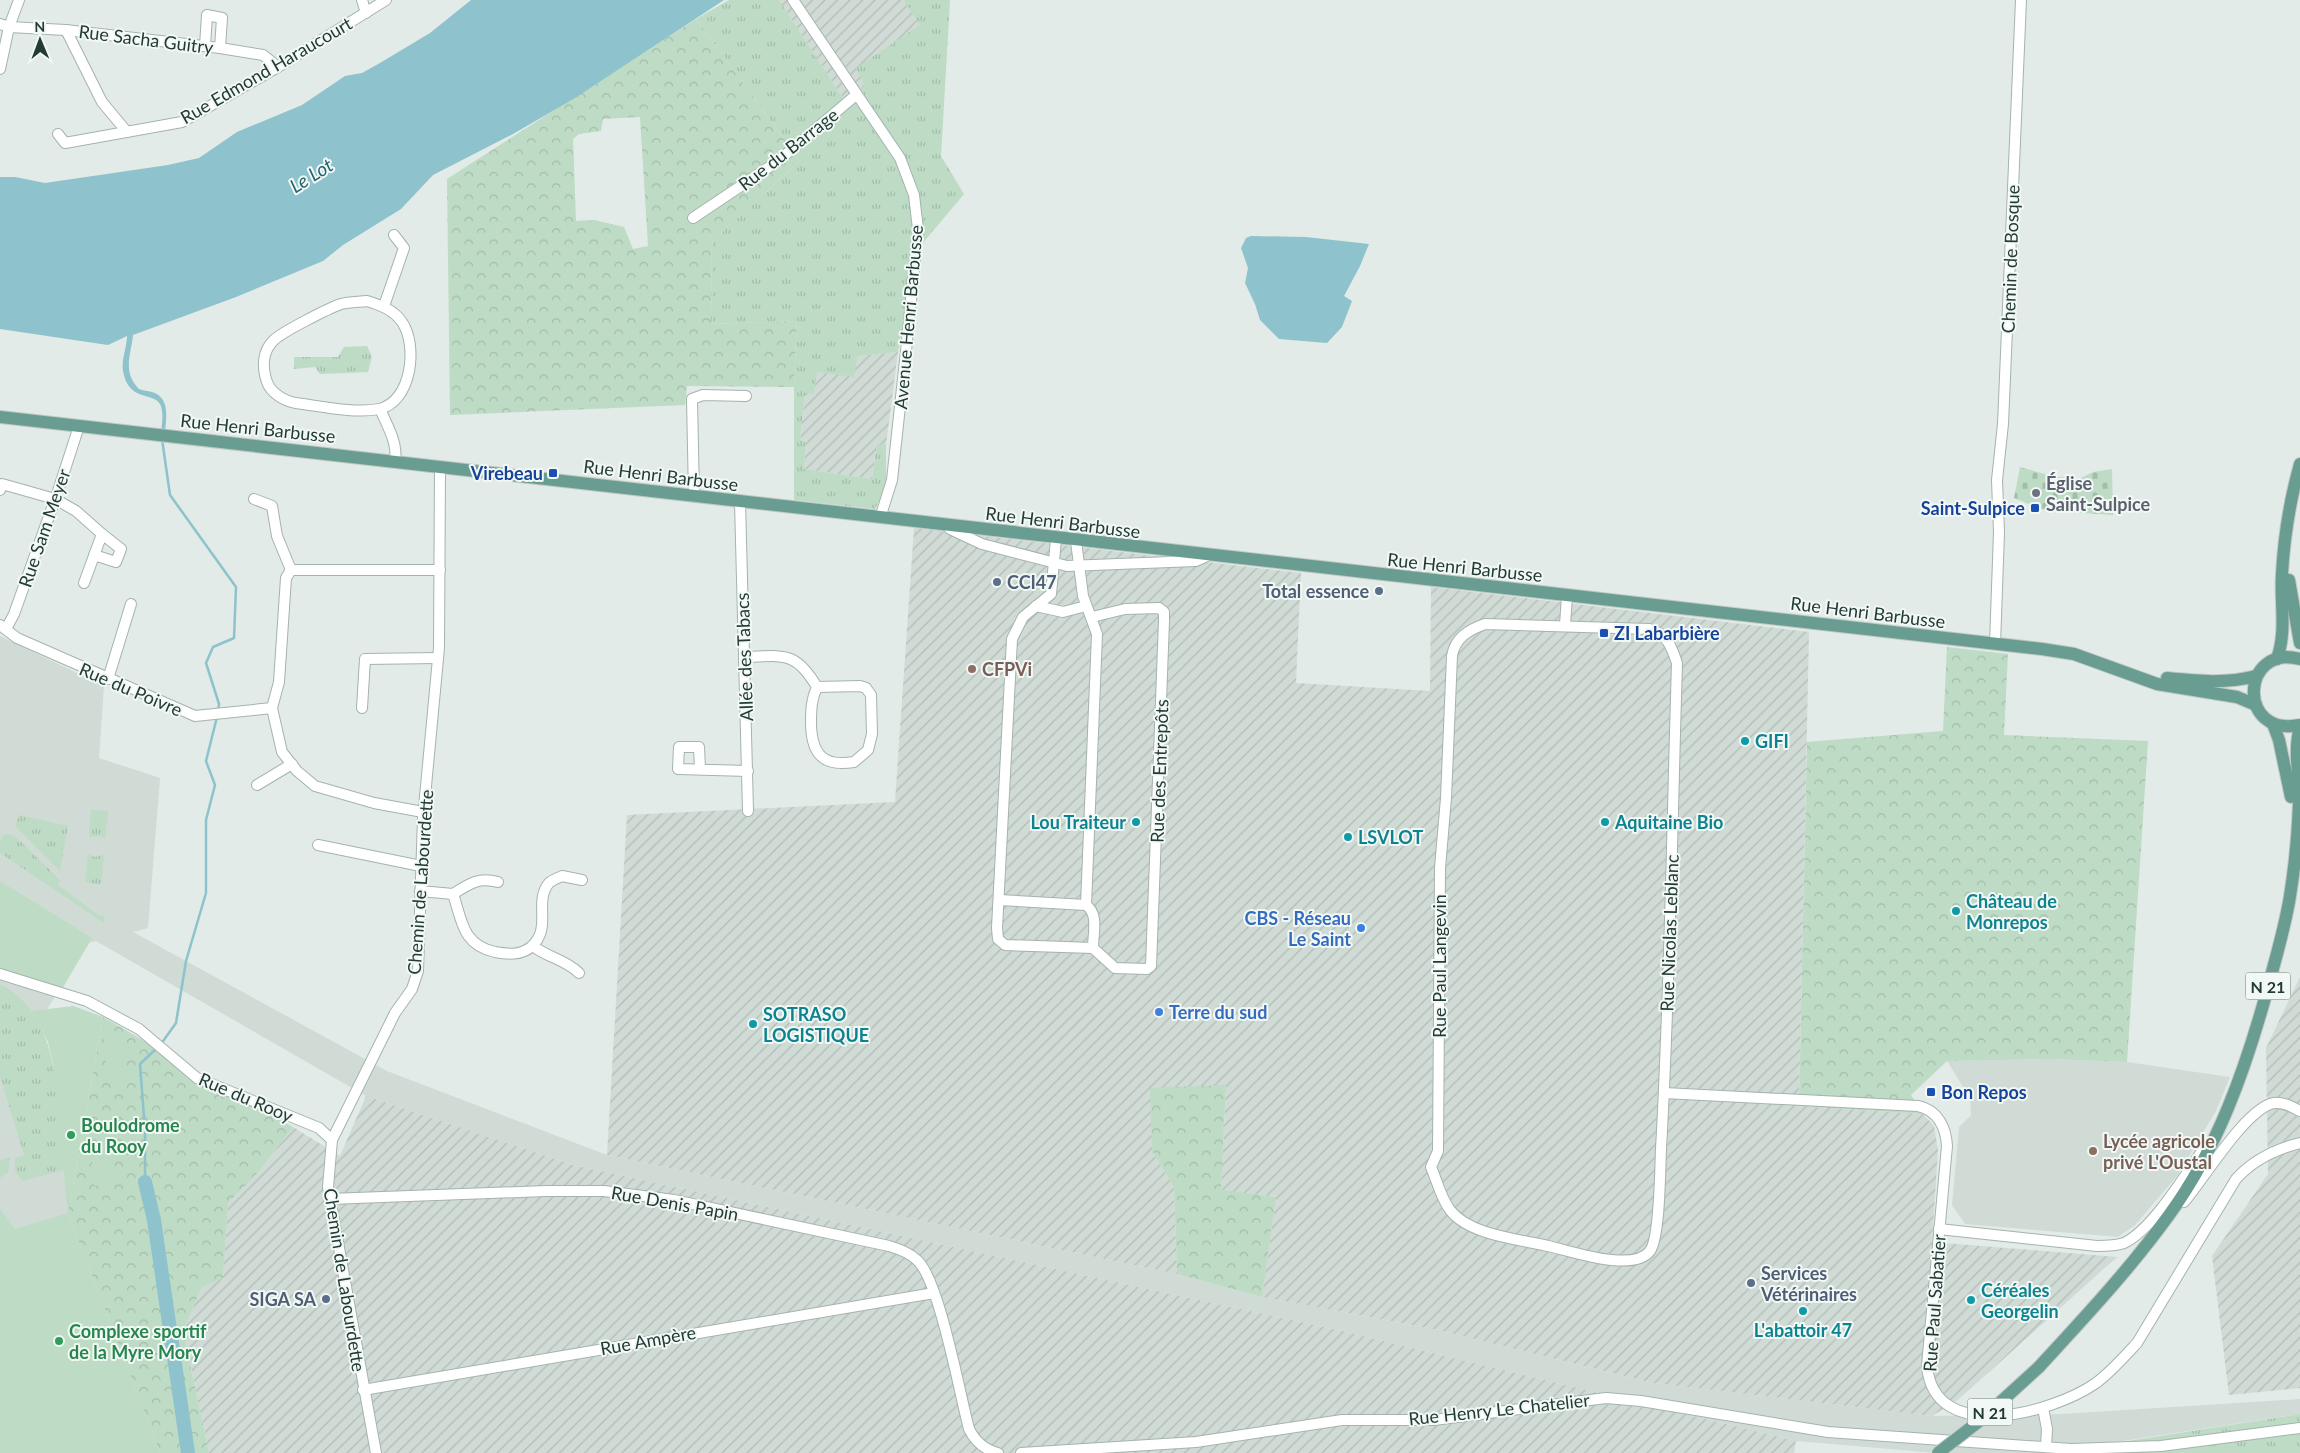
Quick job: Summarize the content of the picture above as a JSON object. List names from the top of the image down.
{
  "streets": {
    "main road": ["Rue Henri Barbusse", "N 21"],
    "street": [
      "Rue Sacha Guitry",
      "Rue Edmond Haraucourt",
      "Rue du Barrage",
      "Chemin de Bosque",
      "Avenue Henri Barbusse",
      "Rue Sam Meyer",
      "Allée des Tabacs",
      "Rue du Poivre",
      "Rue des Entrepôts",
      "Chemin de Labourdette",
      "Rue Nicolas Leblanc",
      "Rue Paul Langevin",
      "Rue du Rooy",
      "Rue Denis Papin",
      "Rue Paul Sabatier",
      "Rue Ampère",
      "Rue Henry Le Chatelier"
    ]
  },
  "crossings": [
    ["Rue Sacha Guitry", "Rue Edmond Haraucourt"],
    ["Rue du Barrage", "Avenue Henri Barbusse"],
    ["Chemin de Bosque", "Rue Henri Barbusse"],
    ["Avenue Henri Barbusse", "Rue Henri Barbusse"],
    ["Rue Henri Barbusse", "Rue Sam Meyer"],
    ["Rue Henri Barbusse", "Allée des Tabacs"],
    ["Rue Henri Barbusse", "Chemin de Labourdette"],
    ["Rue Sam Meyer", "Rue du Poivre"],
    ["Chemin de Labourdette", "Rue du Rooy"],
    ["Chemin de Labourdette", "Rue Denis Papin"],
    ["Chemin de Labourdette", "Rue Ampère"],
    ["Rue Nicolas Leblanc", "Rue Paul Langevin"],
    ["Rue Nicolas Leblanc", "Rue Paul Sabatier"],
    ["Rue Denis Papin", "Rue Ampère"]
  ],
  "water": ["Le Lot"],
  "places": {
    "transit": [
      "Virebeau",
      "Saint-Sulpice",
      "ZI Labarbière",
      "Bon Repos"
    ],
    "other": [
      "Église Saint-Sulpice",
      "CCI47",
      "Total essence",
      "CFPVi",
      "GIFI",
      "Lou Traiteur",
      "Aquitaine Bio",
      "LSVLOT",
      "Château de Monrepos",
      "CBS - Réseau Le Saint",
      "Terre du sud",
      "SOTRASO LOGISTIQUE",
      "Boulodrome du Rooy",
      "Lycée agricole privé L'Oustal",
      "Services Vétérinaires",
      "SIGA SA",
      "Céréales Georgelin",
      "L'abattoir 47",
      "Complexe sportif de la Myre Mory"
    ]
  },
  "north": "top"
}
